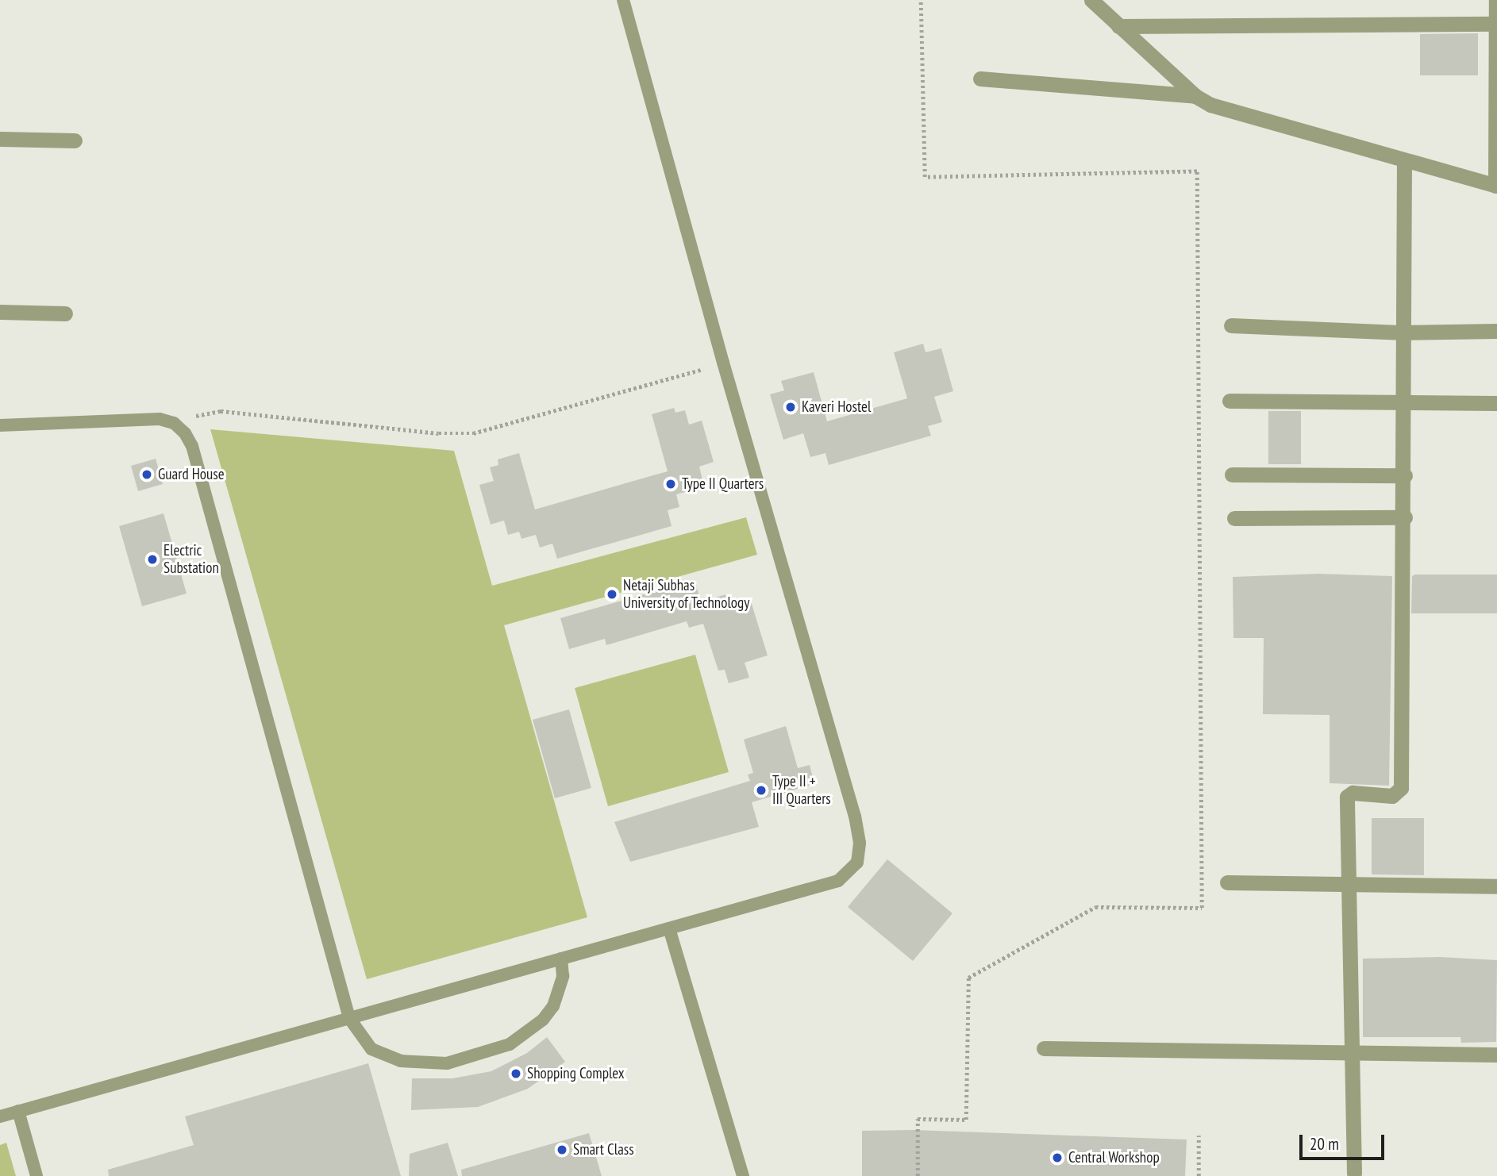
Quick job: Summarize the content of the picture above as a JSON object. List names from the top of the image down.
{
  "places": [
    "Kaveri Hostel",
    "Guard House",
    "Type II Quarters",
    "Electric Substation",
    "Netaji Subhas University of Technology",
    "Type II + III Quarters",
    "Shopping Complex",
    "Smart Class",
    "Central Workshop"
  ],
  "scale_bar": "20 m"
}
